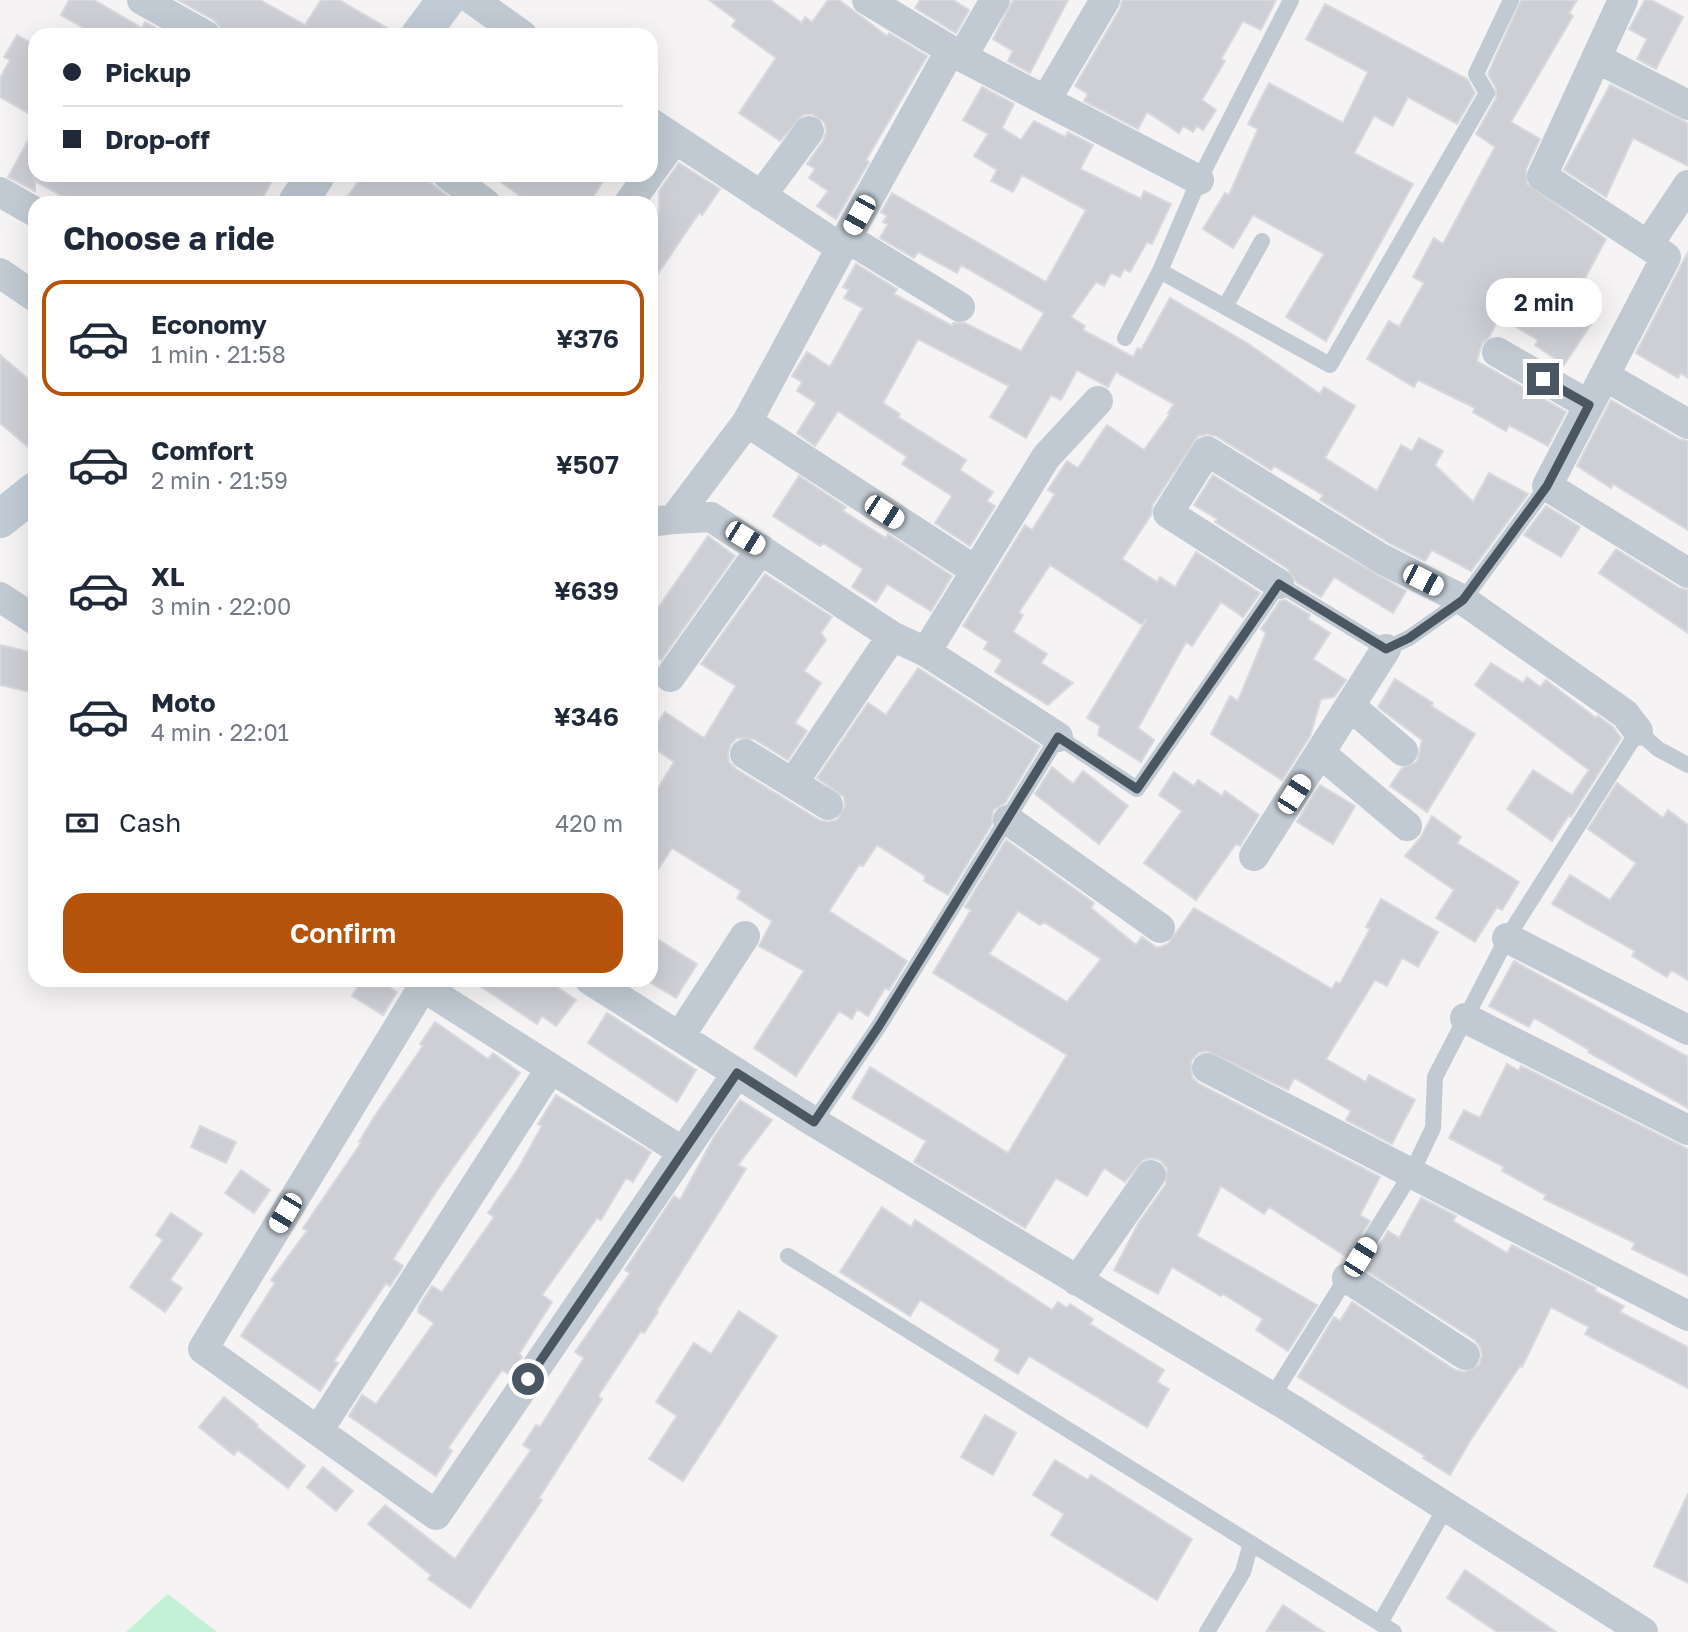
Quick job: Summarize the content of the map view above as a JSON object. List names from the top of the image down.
{
  "page": {
    "banner": ["Pickup", "Drop-off"],
    "heading": "Choose a ride",
    "bubble": "2 min",
    "list": [
      {
        "name": "Economy",
        "note": "1 min · 21:58",
        "value": "¥376"
      },
      {
        "name": "Comfort",
        "note": "2 min · 21:59",
        "value": "¥507"
      },
      {
        "name": "XL",
        "note": "3 min · 22:00",
        "value": "¥639"
      },
      {
        "name": "Moto",
        "note": "4 min · 22:01",
        "value": "¥346"
      }
    ],
    "pay": ["Cash", "420 m"],
    "buttons": "Confirm"
  }
}
